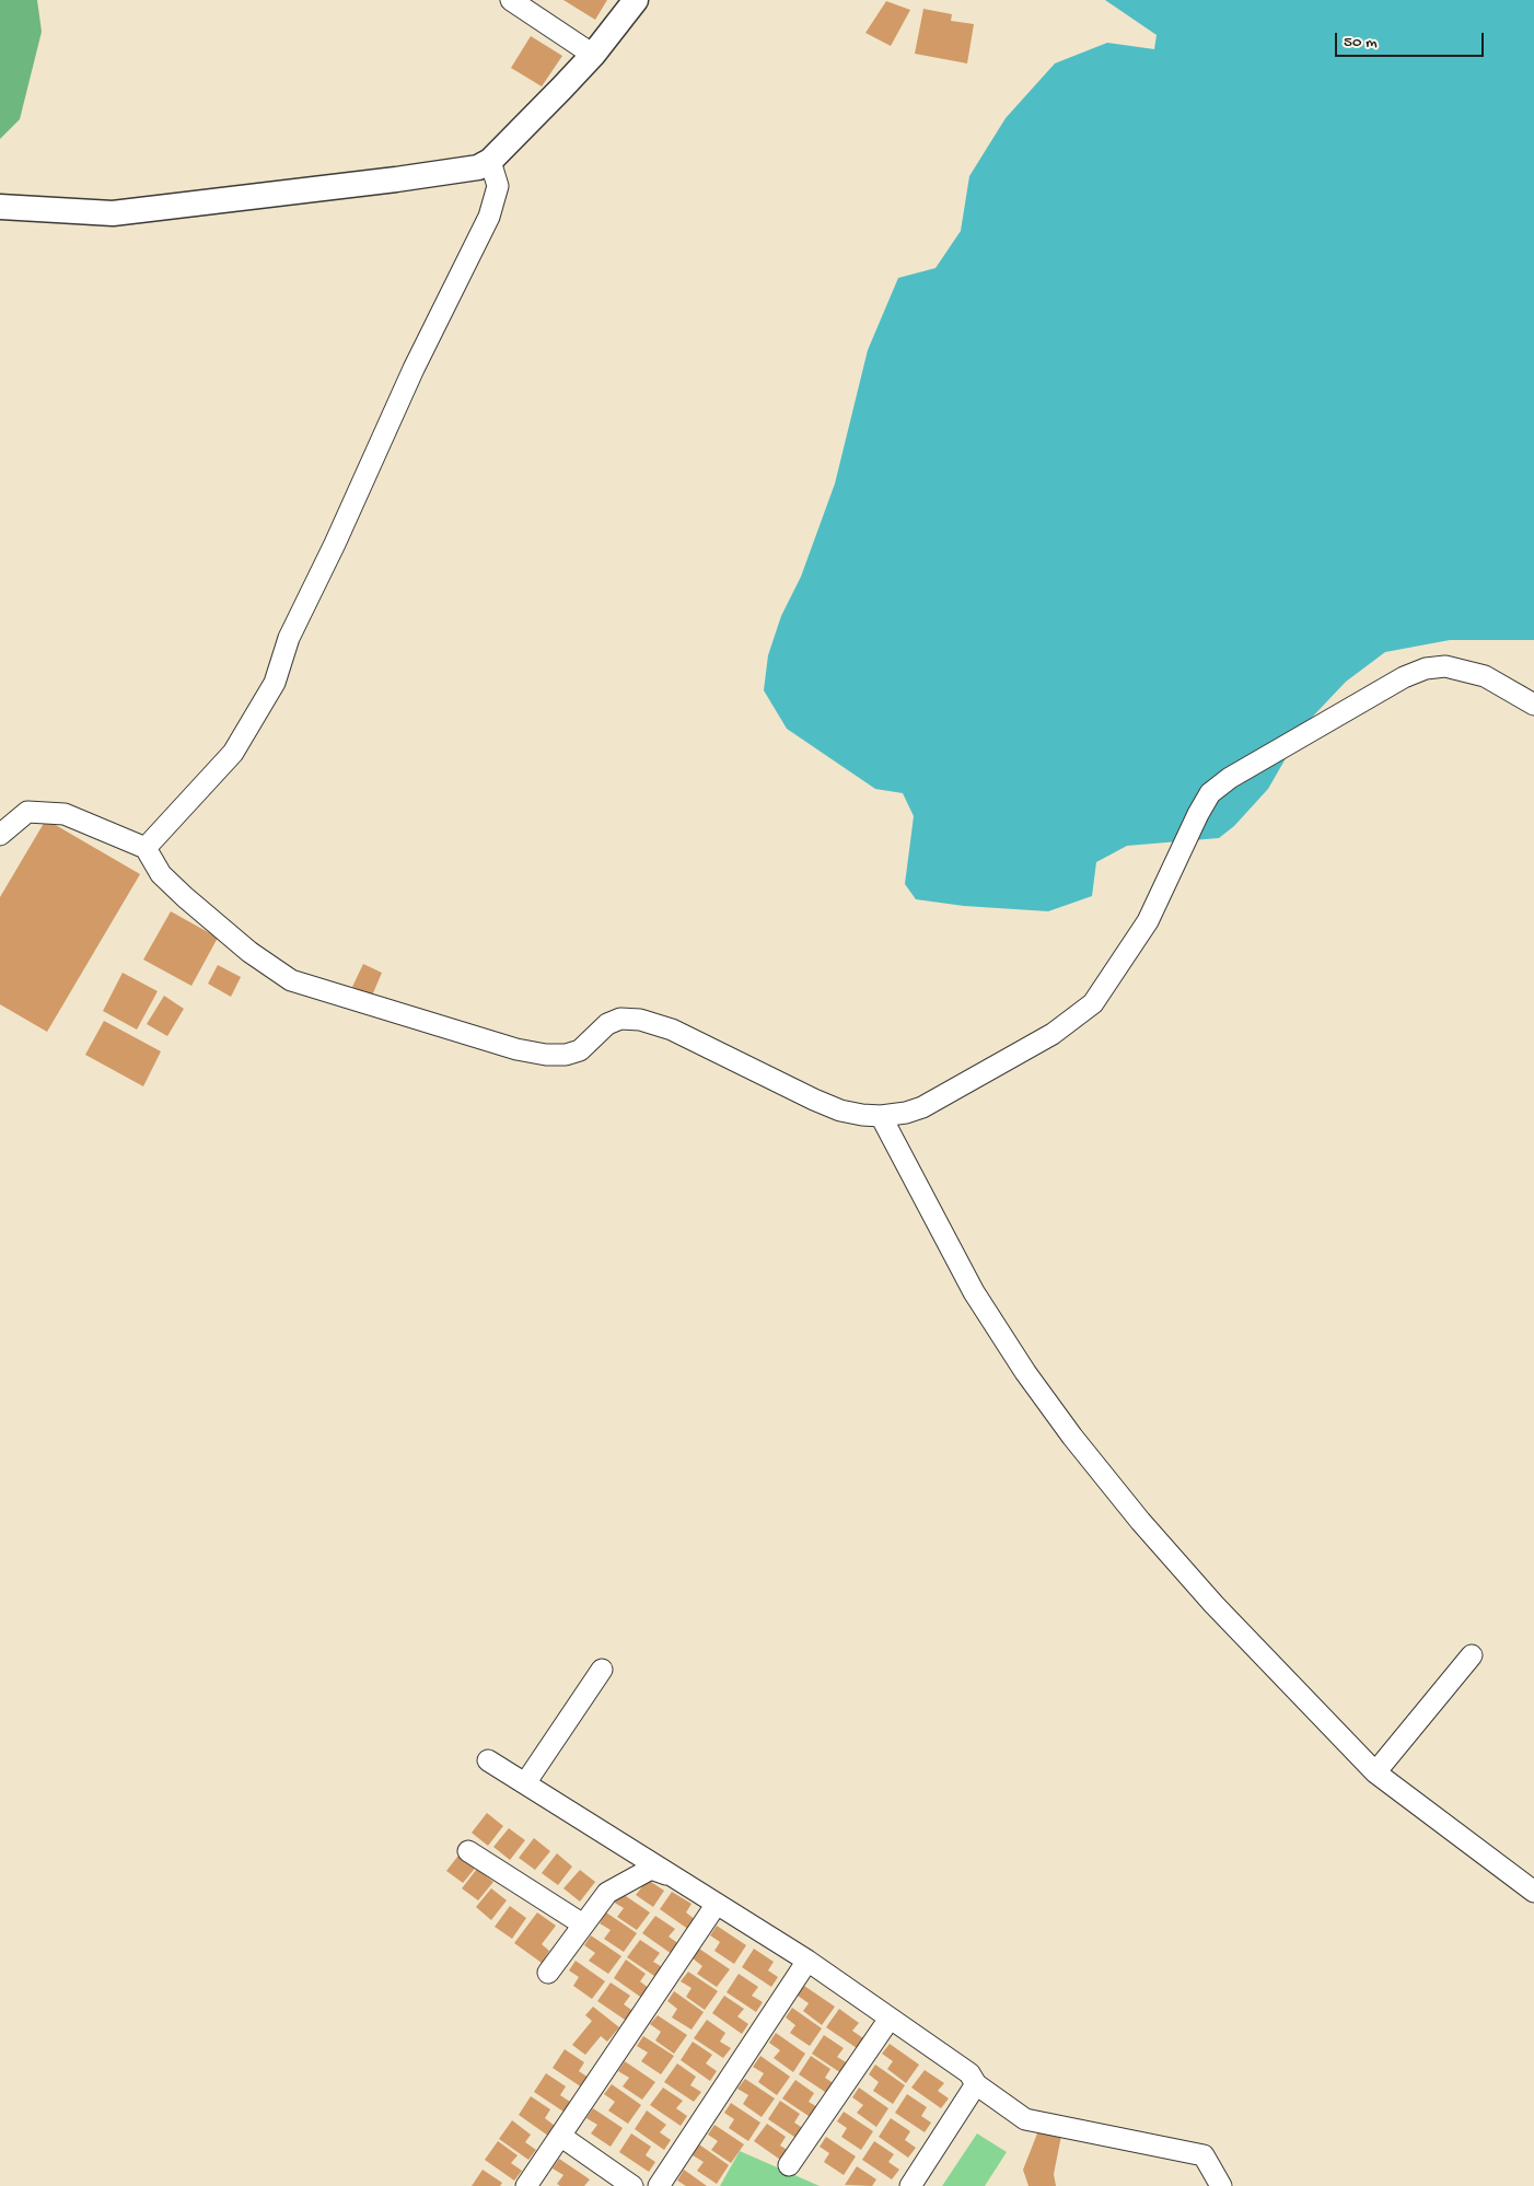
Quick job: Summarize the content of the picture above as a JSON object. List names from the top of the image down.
{
  "scale_bar": "50 m"
}
